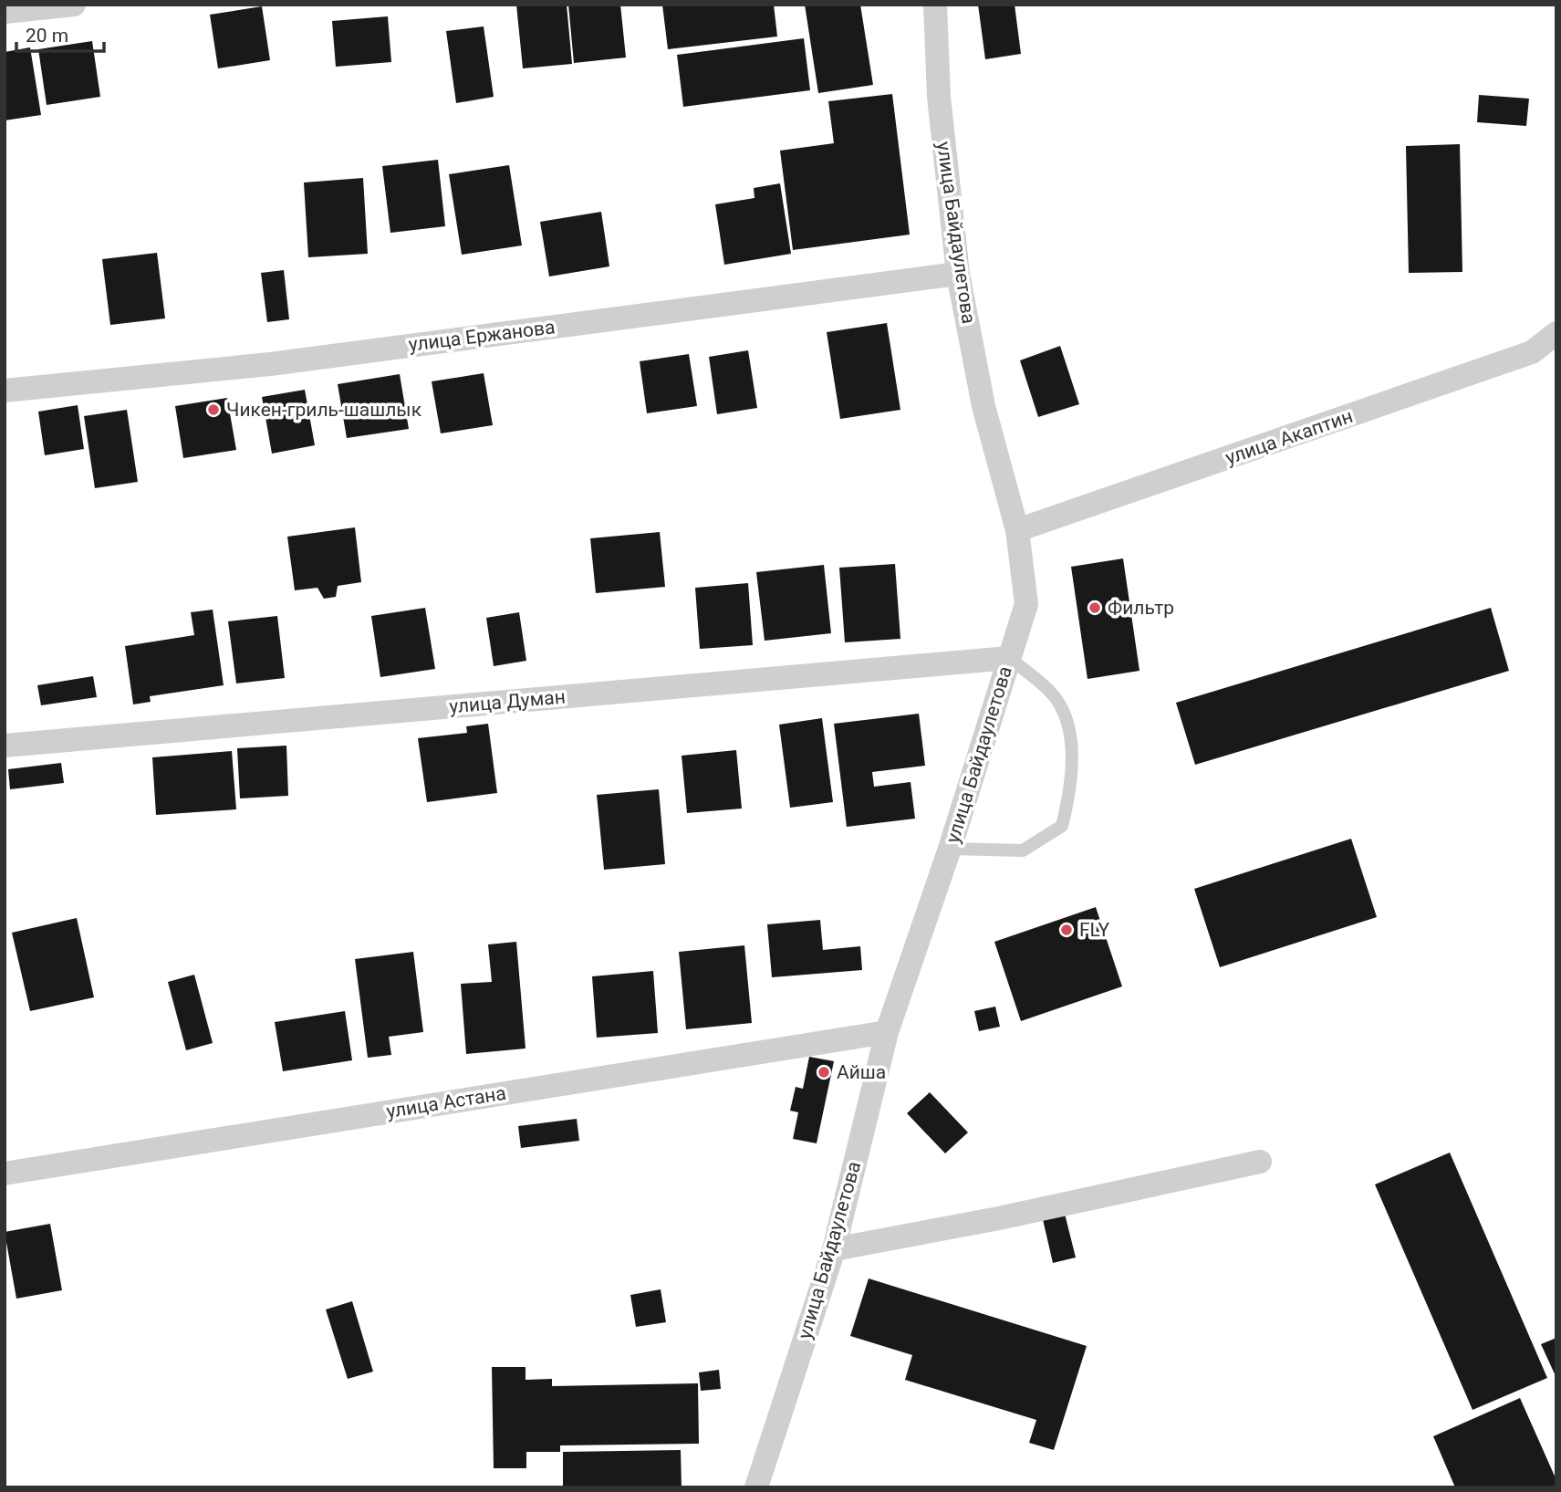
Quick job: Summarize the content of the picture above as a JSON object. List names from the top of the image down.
{
  "streets": {
    "street": [
      "улица Байдаулетова",
      "улица Ержанова",
      "улица Акаптин",
      "улица Думан",
      "улица Астана"
    ]
  },
  "crossings": [
    ["улица Байдаулетова", "улица Ержанова"],
    ["улица Байдаулетова", "улица Акаптин"],
    ["улица Байдаулетова", "улица Думан"],
    ["улица Байдаулетова", "улица Астана"]
  ],
  "places": [
    "Чикен-гриль-шашлык",
    "Фильтр",
    "FLY",
    "Айша"
  ],
  "scale_bar": "20 m"
}
